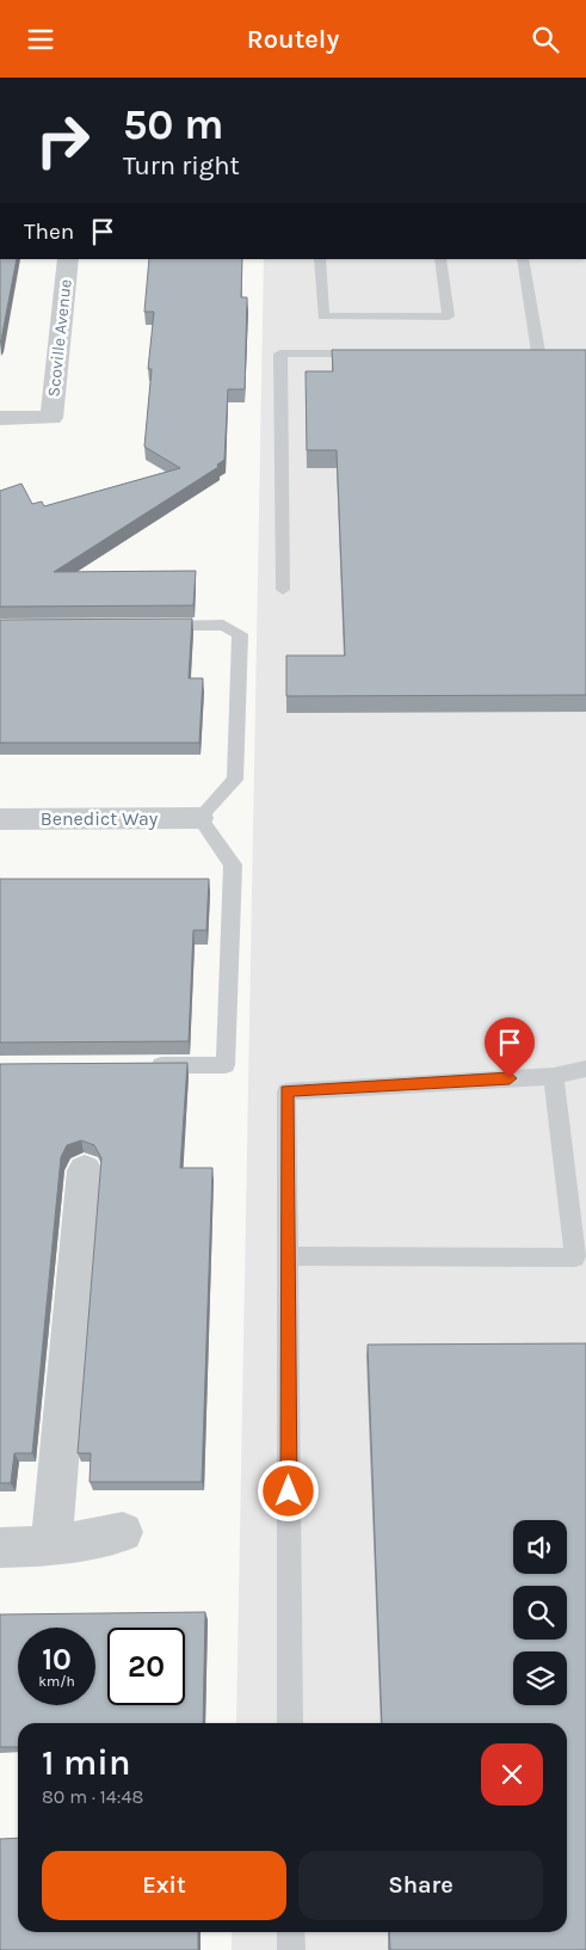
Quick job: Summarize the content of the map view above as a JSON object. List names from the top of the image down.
{
  "streets": {
    "street": ["Scoville Avenue", "Benedict Way"]
  },
  "page": {
    "header": "Routely",
    "turn": ["50 m", "Turn right"],
    "then": "Then",
    "speed": "10 km/h",
    "limit": "20",
    "heading": ["1 min", "80 m · 14:48"],
    "buttons": ["Exit", "Share"]
  }
}
